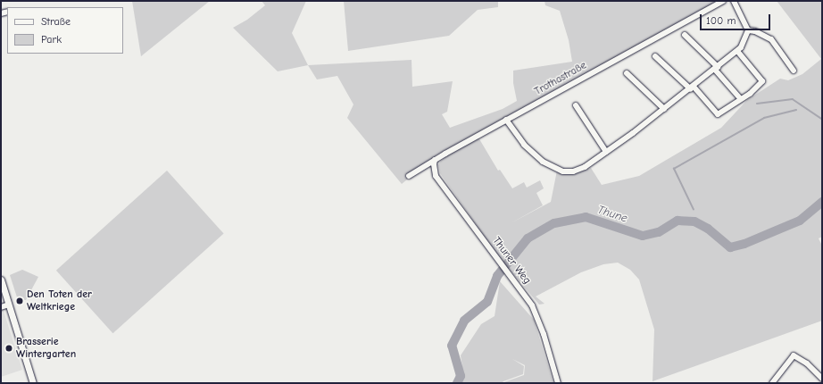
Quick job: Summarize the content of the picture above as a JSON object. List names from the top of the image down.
{
  "streets": {
    "street": ["Trothastraße", "Thuner Weg"]
  },
  "crossings": [
    ["Trothastraße", "Thuner Weg"]
  ],
  "water": ["Thune"],
  "places": ["Den Toten der Weltkriege", "Brasserie Wintergarten"],
  "legend": ["Straße", "Park"],
  "scale_bar": "100 m"
}
